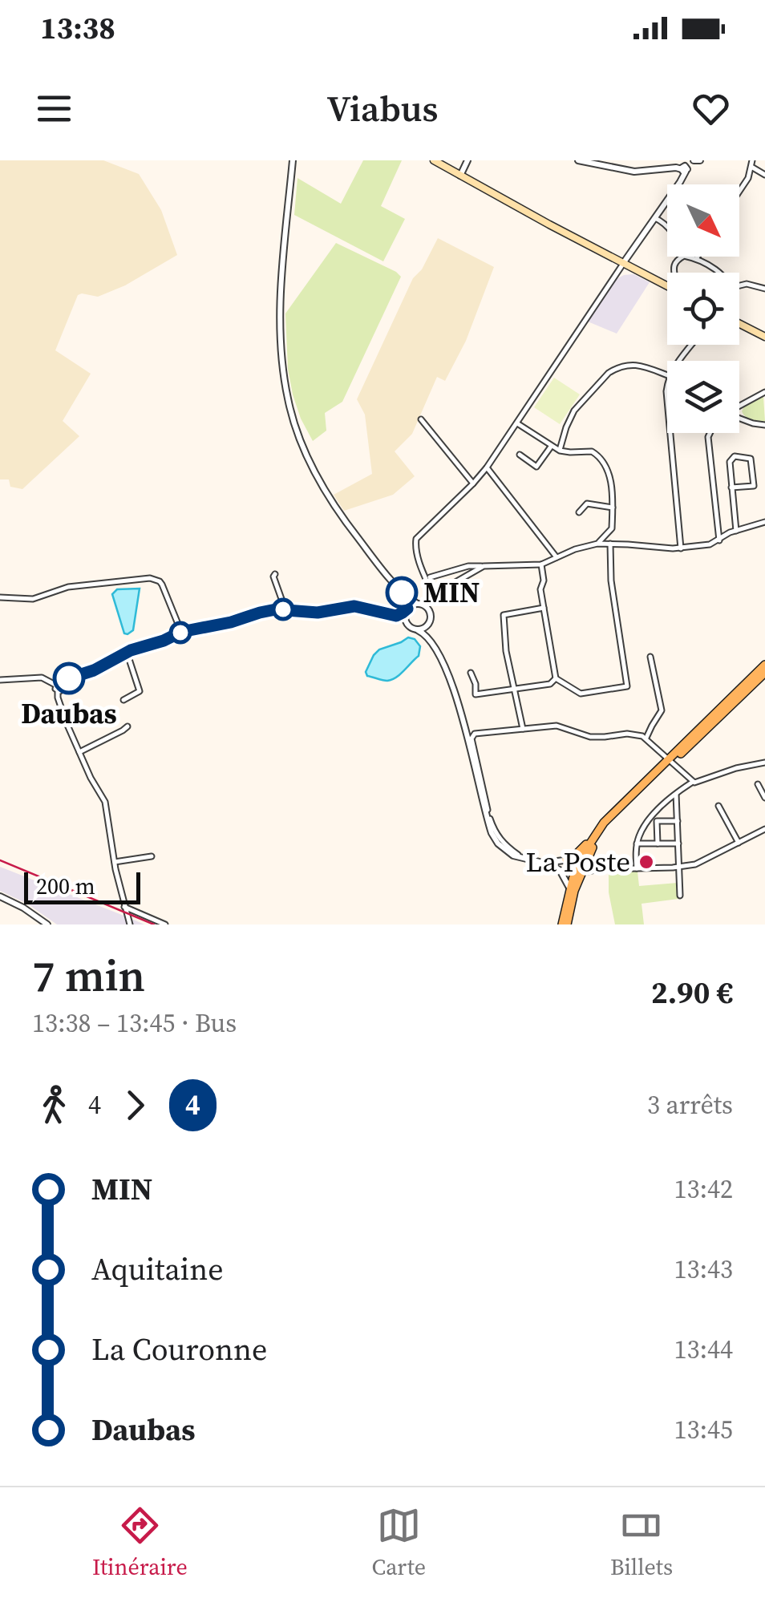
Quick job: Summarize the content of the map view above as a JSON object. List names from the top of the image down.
{
  "places": ["MIN", "Daubas", "La Poste"],
  "lines": ["bus line 4"],
  "scale_bar": "200 m",
  "north": "bottom right",
  "page": {
    "status": "13:38",
    "header": "Viabus",
    "scale": "200 m",
    "heading": ["7 min", "13:38 – 13:45 · Bus", "2.90 €"],
    "legs": ["4", "4", "3 arrêts"],
    "list": [
      {
        "name": "MIN",
        "value": "13:42"
      },
      {
        "name": "Aquitaine",
        "value": "13:43"
      },
      {
        "name": "La Couronne",
        "value": "13:44"
      },
      {
        "name": "Daubas",
        "value": "13:45"
      }
    ],
    "tabs": ["Itinéraire", "Carte", "Billets"]
  }
}
